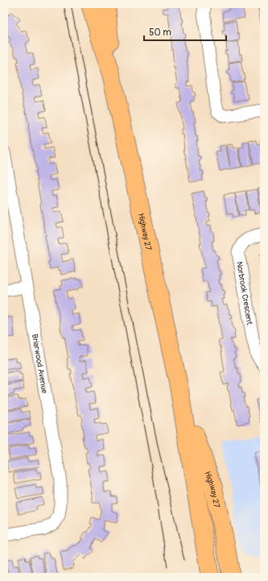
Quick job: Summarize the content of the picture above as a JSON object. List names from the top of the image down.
{
  "streets": {
    "main road": ["Highway 27"],
    "street": ["Norbrook Crescent", "Briarwood Avenue"]
  },
  "scale_bar": "50 m"
}
